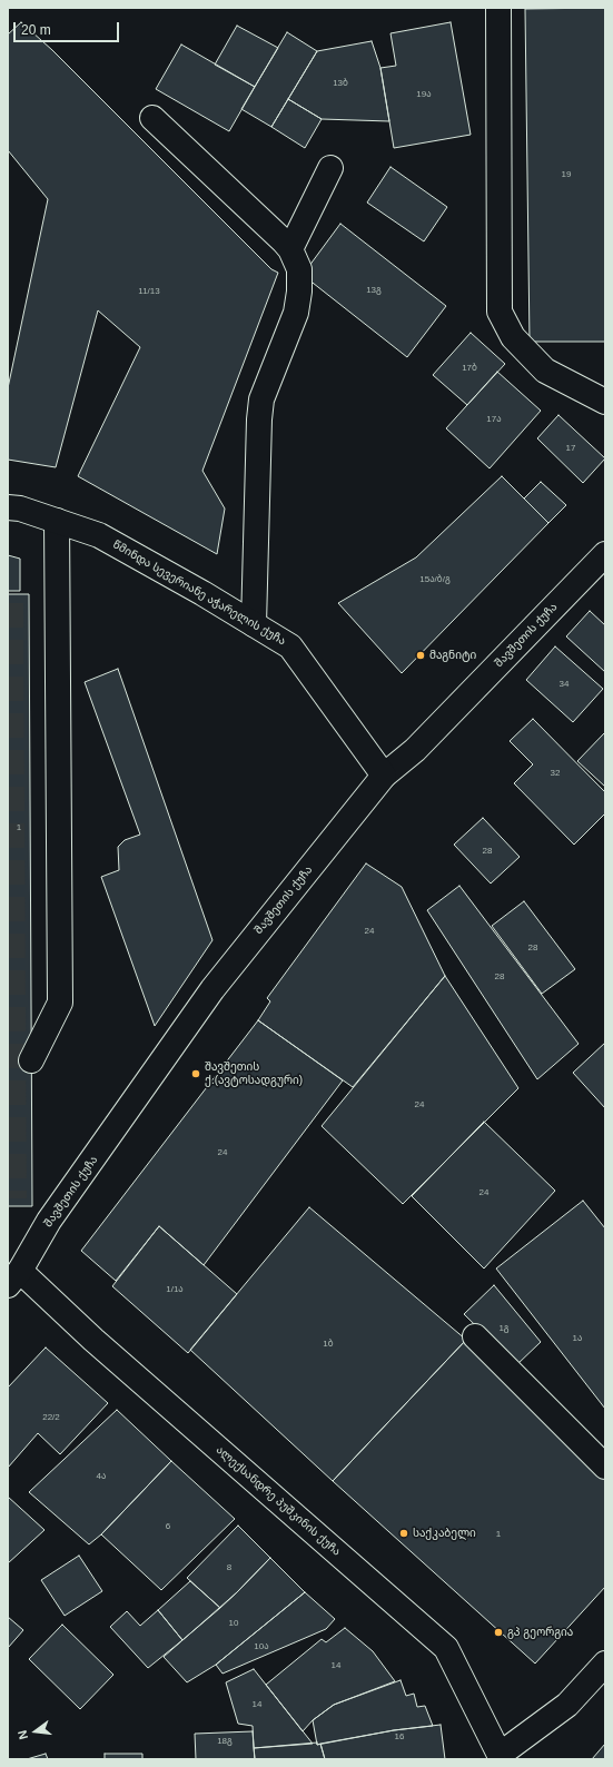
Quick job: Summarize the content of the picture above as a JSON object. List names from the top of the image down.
{
  "streets": {
    "street": ["წმინდა სევერიანე აჭარელის ქუჩა", "შავშეთის ქუჩა", "ალექსანდრე პუშკინის ქუჩა"]
  },
  "crossings": [
    ["წმინდა სევერიანე აჭარელის ქუჩა", "შავშეთის ქუჩა"],
    ["შავშეთის ქუჩა", "ალექსანდრე პუშკინის ქუჩა"]
  ],
  "places": [
    "მაგნიტი",
    "შავშეთის ქ.(ავტოსადგური)",
    "საქკაბელი",
    "გპ გეორგია"
  ],
  "house_numbers": [
    "13ბ",
    "19ა",
    "19",
    "13გ",
    "11/13",
    "17ბ",
    "17ა",
    "17",
    "15ა/ბ/გ",
    "34",
    "32",
    "1",
    "28",
    "24",
    "28",
    "28",
    "24",
    "24",
    "24",
    "1/1ა",
    "1გ",
    "1ა",
    "1ბ",
    "22/2",
    "4ა",
    "6",
    "1",
    "8",
    "10",
    "10ა",
    "14",
    "14",
    "16",
    "18გ"
  ],
  "scale_bar": "20 m",
  "north": "left"
}
